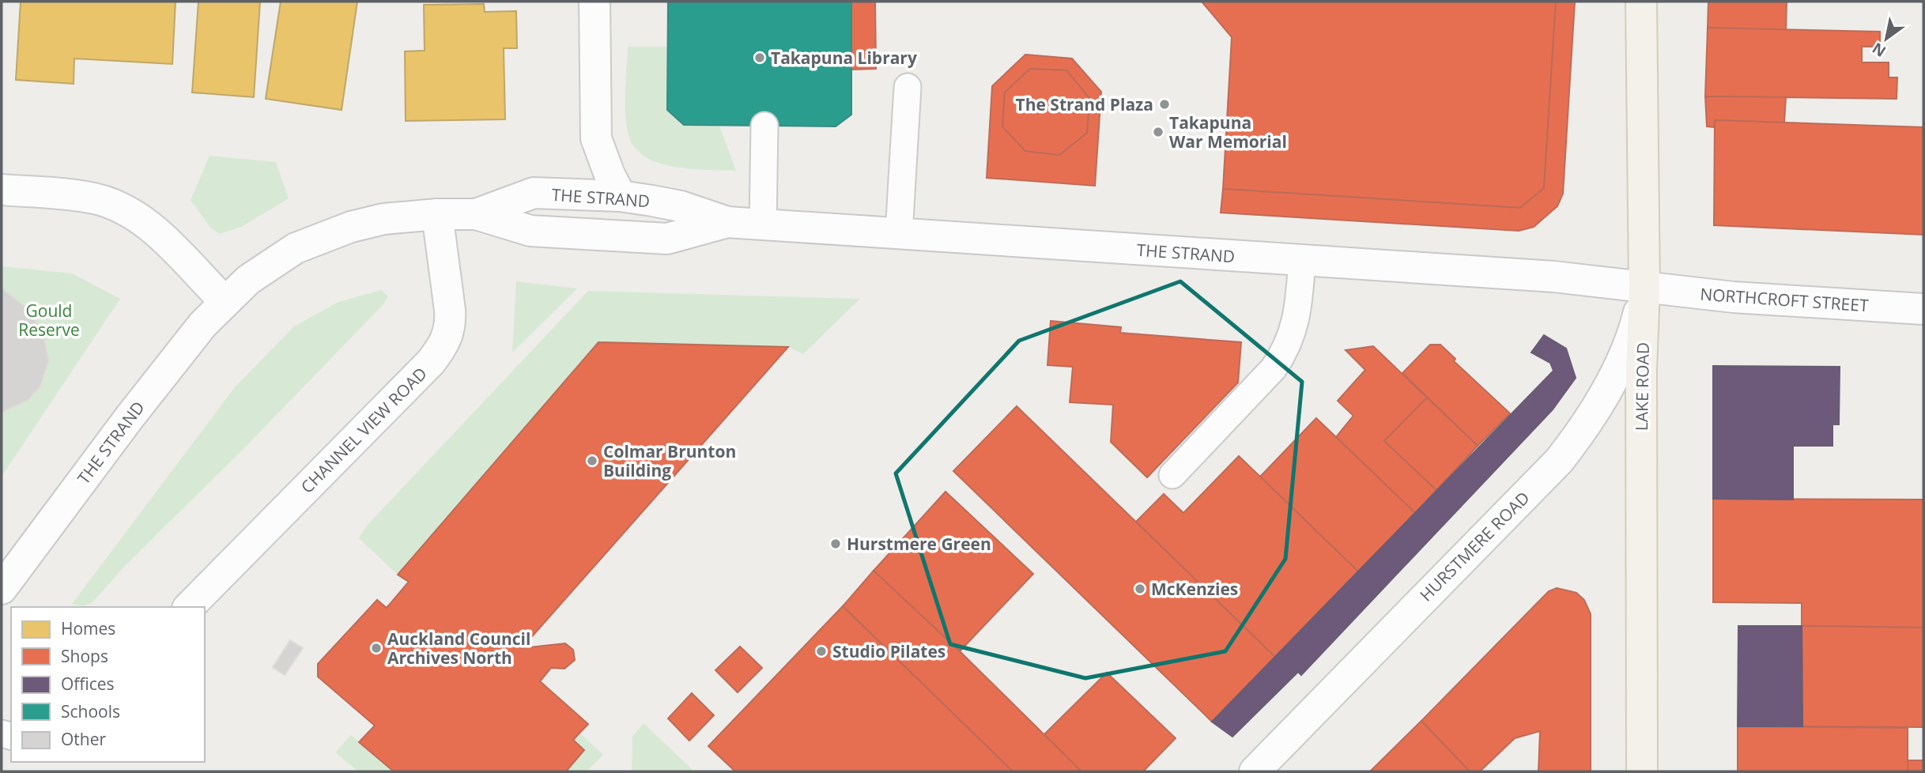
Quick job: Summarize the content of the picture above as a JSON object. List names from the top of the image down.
{
  "streets": {
    "main road": ["LAKE ROAD"],
    "street": [
      "THE STRAND",
      "NORTHCROFT STREET",
      "CHANNEL VIEW ROAD",
      "HURSTMERE ROAD"
    ]
  },
  "crossings": [
    ["THE STRAND", "NORTHCROFT STREET"],
    ["THE STRAND", "LAKE ROAD"],
    ["THE STRAND", "CHANNEL VIEW ROAD"],
    ["THE STRAND", "HURSTMERE ROAD"],
    ["NORTHCROFT STREET", "LAKE ROAD"],
    ["NORTHCROFT STREET", "HURSTMERE ROAD"],
    ["LAKE ROAD", "HURSTMERE ROAD"]
  ],
  "parks": ["Gould Reserve"],
  "places": [
    "Takapuna Library",
    "The Strand Plaza",
    "Takapuna War Memorial",
    "Colmar Brunton Building",
    "Hurstmere Green",
    "McKenzies",
    "Auckland Council Archives North",
    "Studio Pilates"
  ],
  "legend": [
    "Homes",
    "Shops",
    "Offices",
    "Schools",
    "Other"
  ],
  "north": "bottom left"
}
